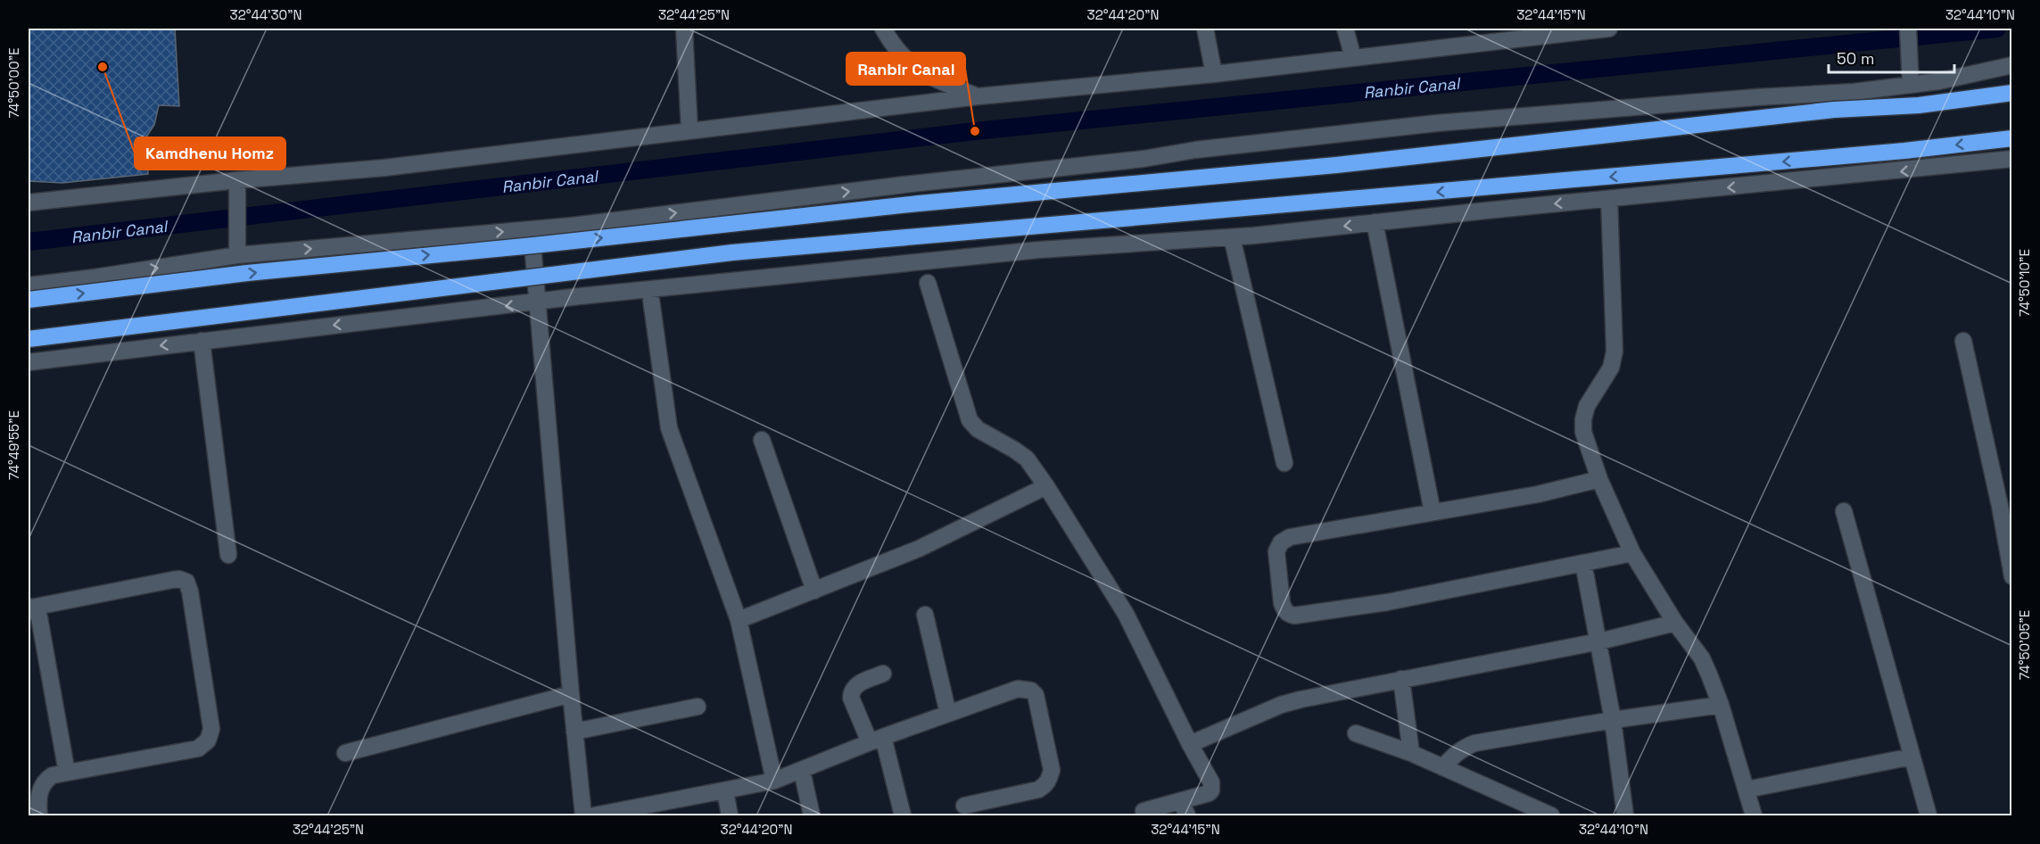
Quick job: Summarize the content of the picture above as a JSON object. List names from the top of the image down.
{
  "water": ["Ranbir Canal"],
  "places": ["Kamdhenu Homz", "Ranbir Canal"],
  "scale_bar": "50 m",
  "coordinates": [
    "32°44'30\"N",
    "32°44'25\"N",
    "32°44'20\"N",
    "32°44'15\"N",
    "32°44'10\"N",
    "74°50'00\"E",
    "74°50'10\"E",
    "74°49'55\"E",
    "74°50'05\"E"
  ]
}
